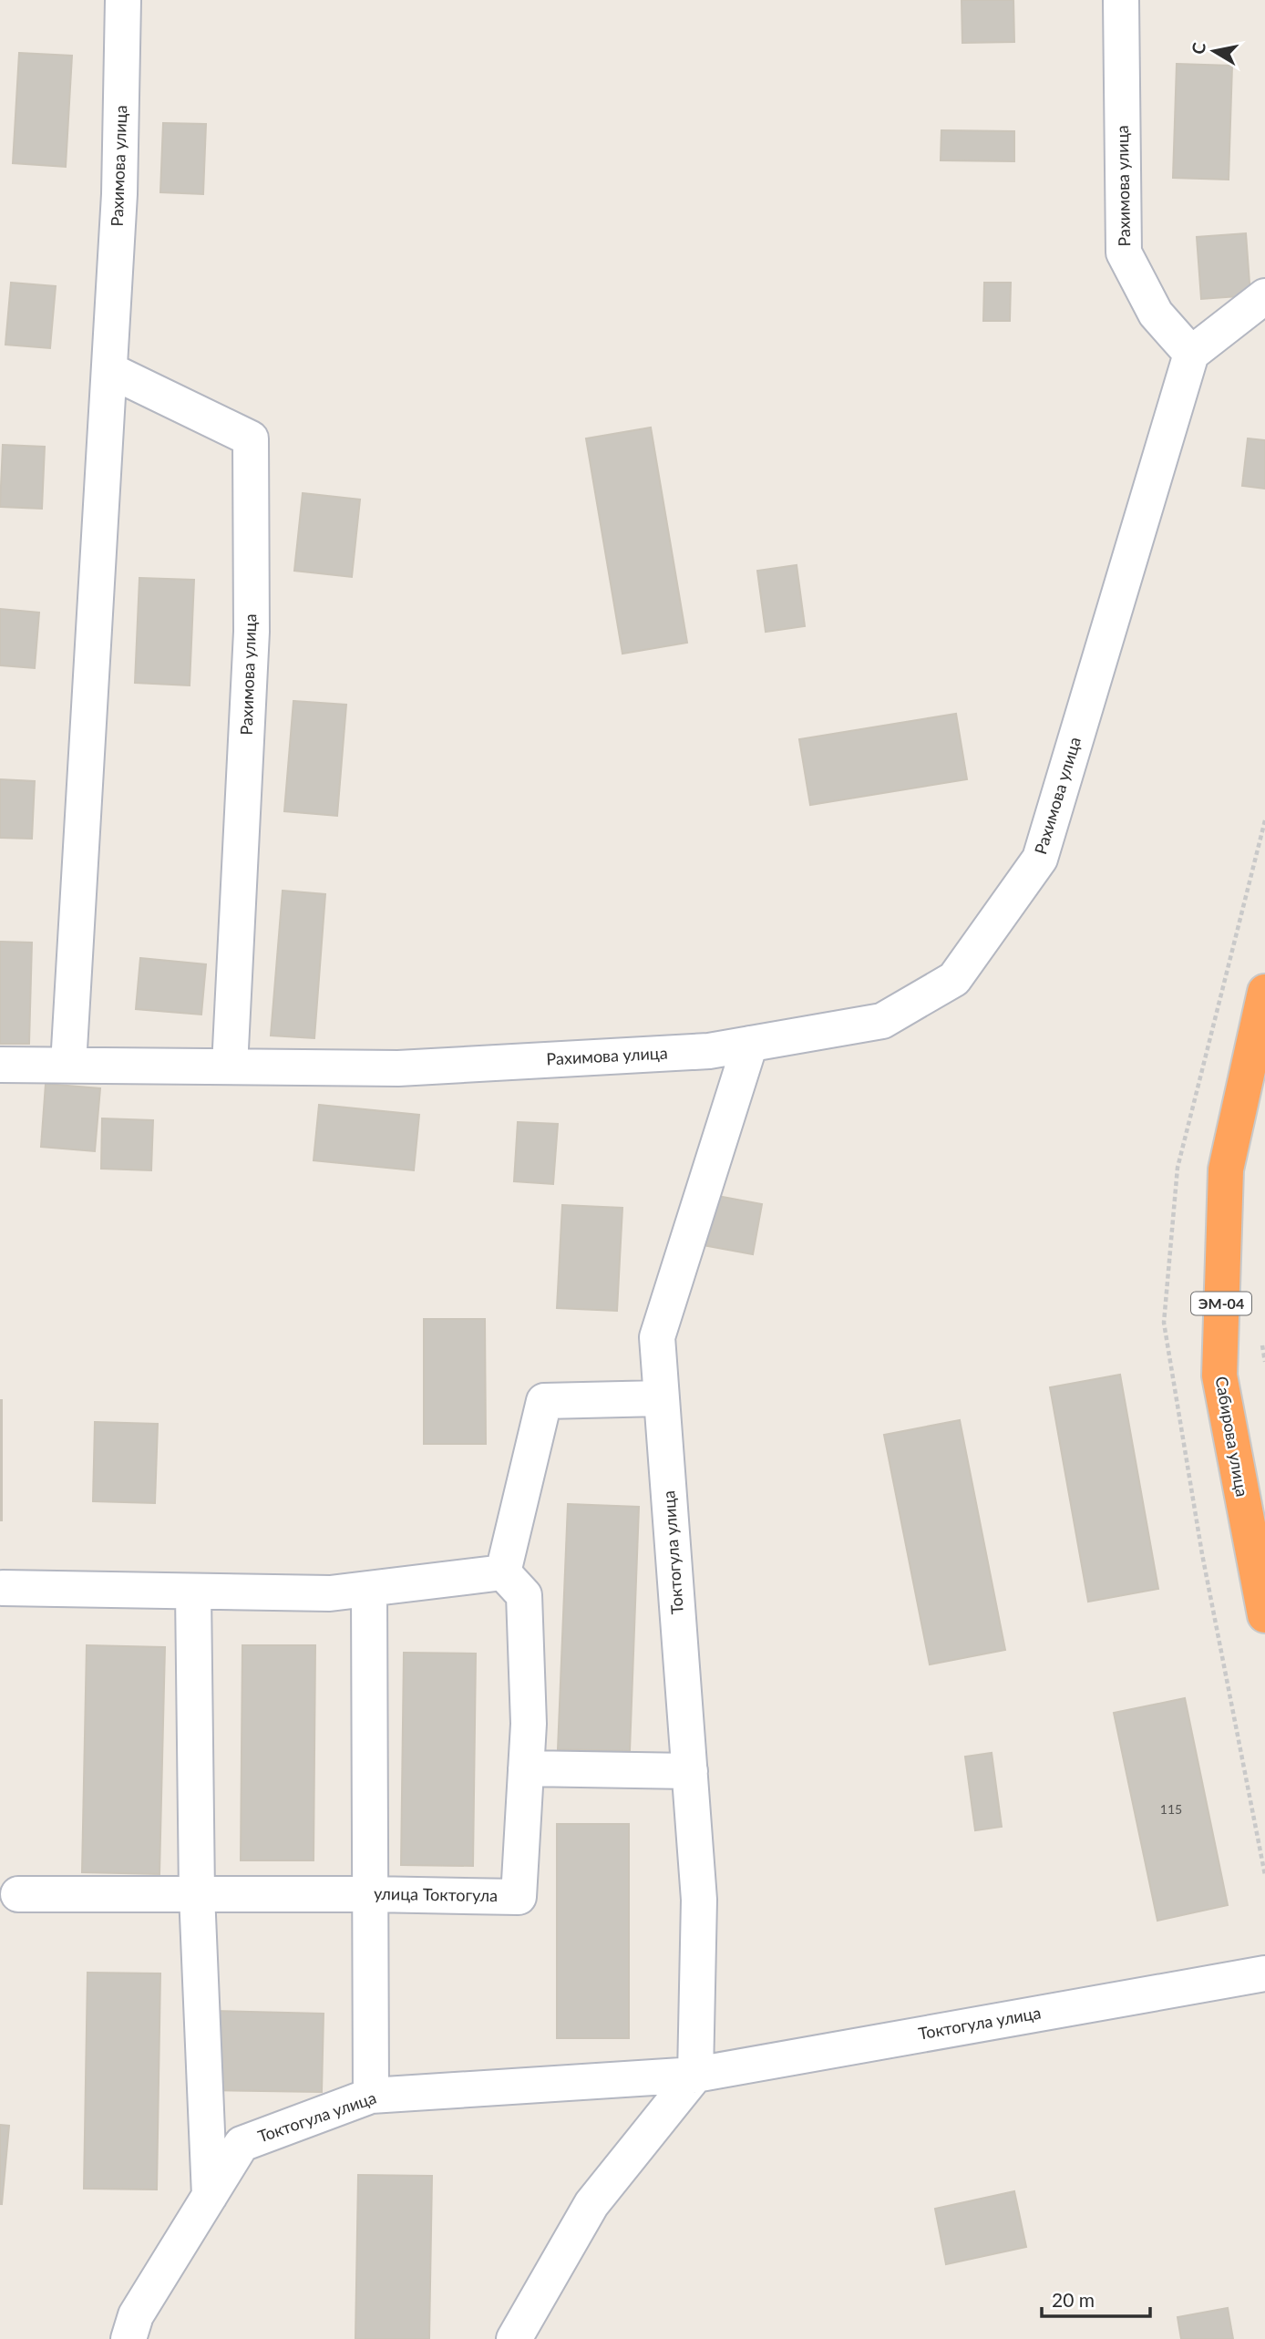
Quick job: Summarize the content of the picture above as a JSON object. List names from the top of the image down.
{
  "streets": {
    "highway": ["ЭМ-04", "Сабирова улица"],
    "street": ["Рахимова улица", "Токтогула улица", "улица Токтогула"]
  },
  "crossings": [
    ["Рахимова улица", "Токтогула улица"]
  ],
  "house_numbers": ["115"],
  "scale_bar": "20 m",
  "north": "left"
}
